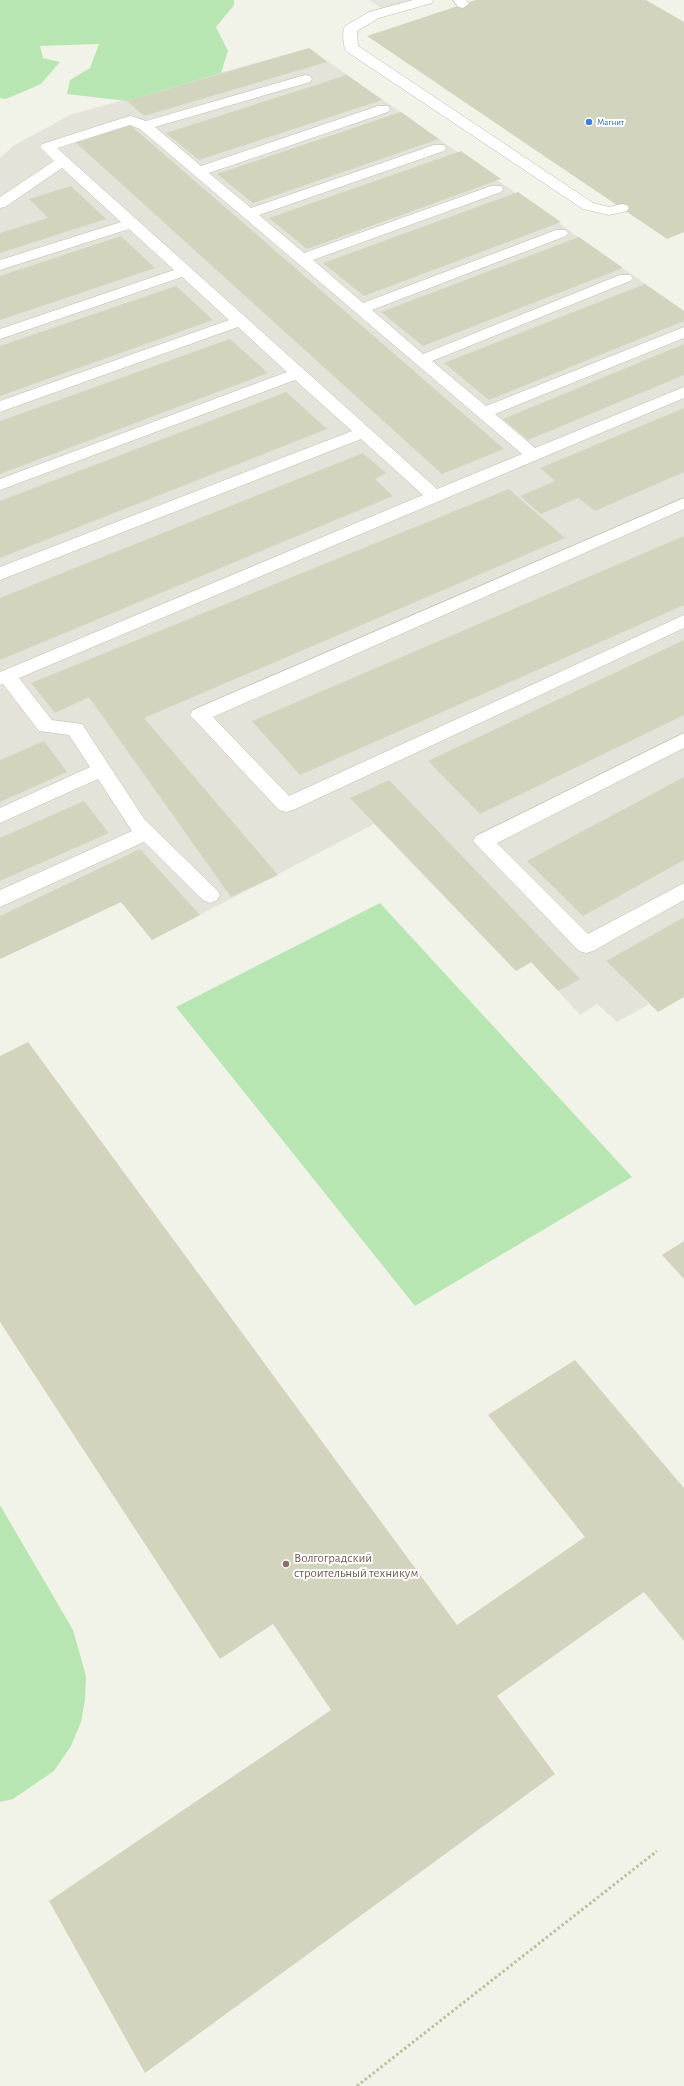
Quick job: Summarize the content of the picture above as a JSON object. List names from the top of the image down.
{
  "places": ["Магнит", "Волгоградский строительный техникум"]
}
